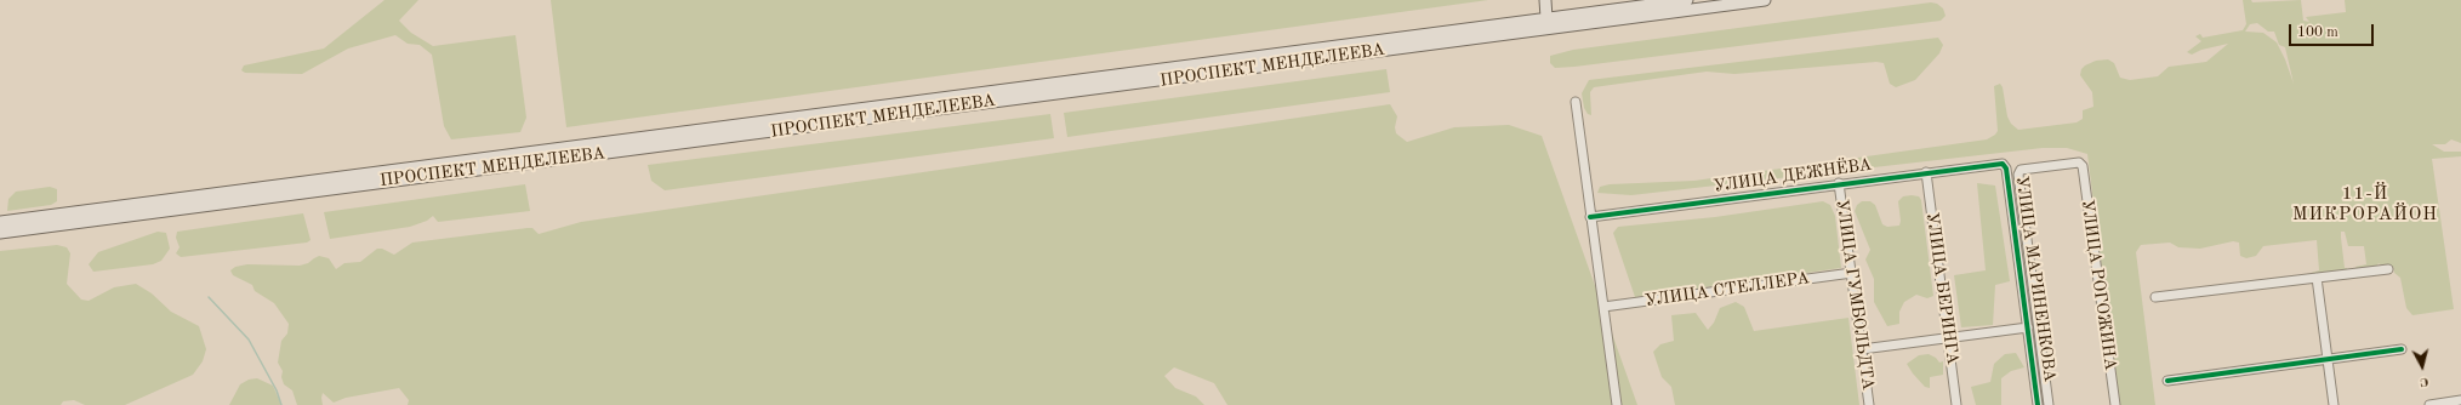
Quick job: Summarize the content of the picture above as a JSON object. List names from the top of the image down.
{
  "streets": {
    "main road": ["ПРОСПЕКТ МЕНДЕЛЕЕВА"],
    "street": [
      "УЛИЦА ДЕЖНЁВА",
      "УЛИЦА МАРИНЕНКОВА",
      "УЛИЦА РОГОЖИНА",
      "УЛИЦА БЕРИНГА",
      "УЛИЦА СТЕЛЛЕРА",
      "УЛИЦА ГУМБОЛЬДТА"
    ]
  },
  "crossings": [
    ["УЛИЦА ДЕЖНЁВА", "УЛИЦА МАРИНЕНКОВА"],
    ["УЛИЦА ДЕЖНЁВА", "УЛИЦА БЕРИНГА"],
    ["УЛИЦА ДЕЖНЁВА", "УЛИЦА ГУМБОЛЬДТА"],
    ["УЛИЦА СТЕЛЛЕРА", "УЛИЦА ГУМБОЛЬДТА"]
  ],
  "districts": ["11-Й МИКРОРАЙОН"],
  "scale_bar": "100 m",
  "north": "bottom"
}
